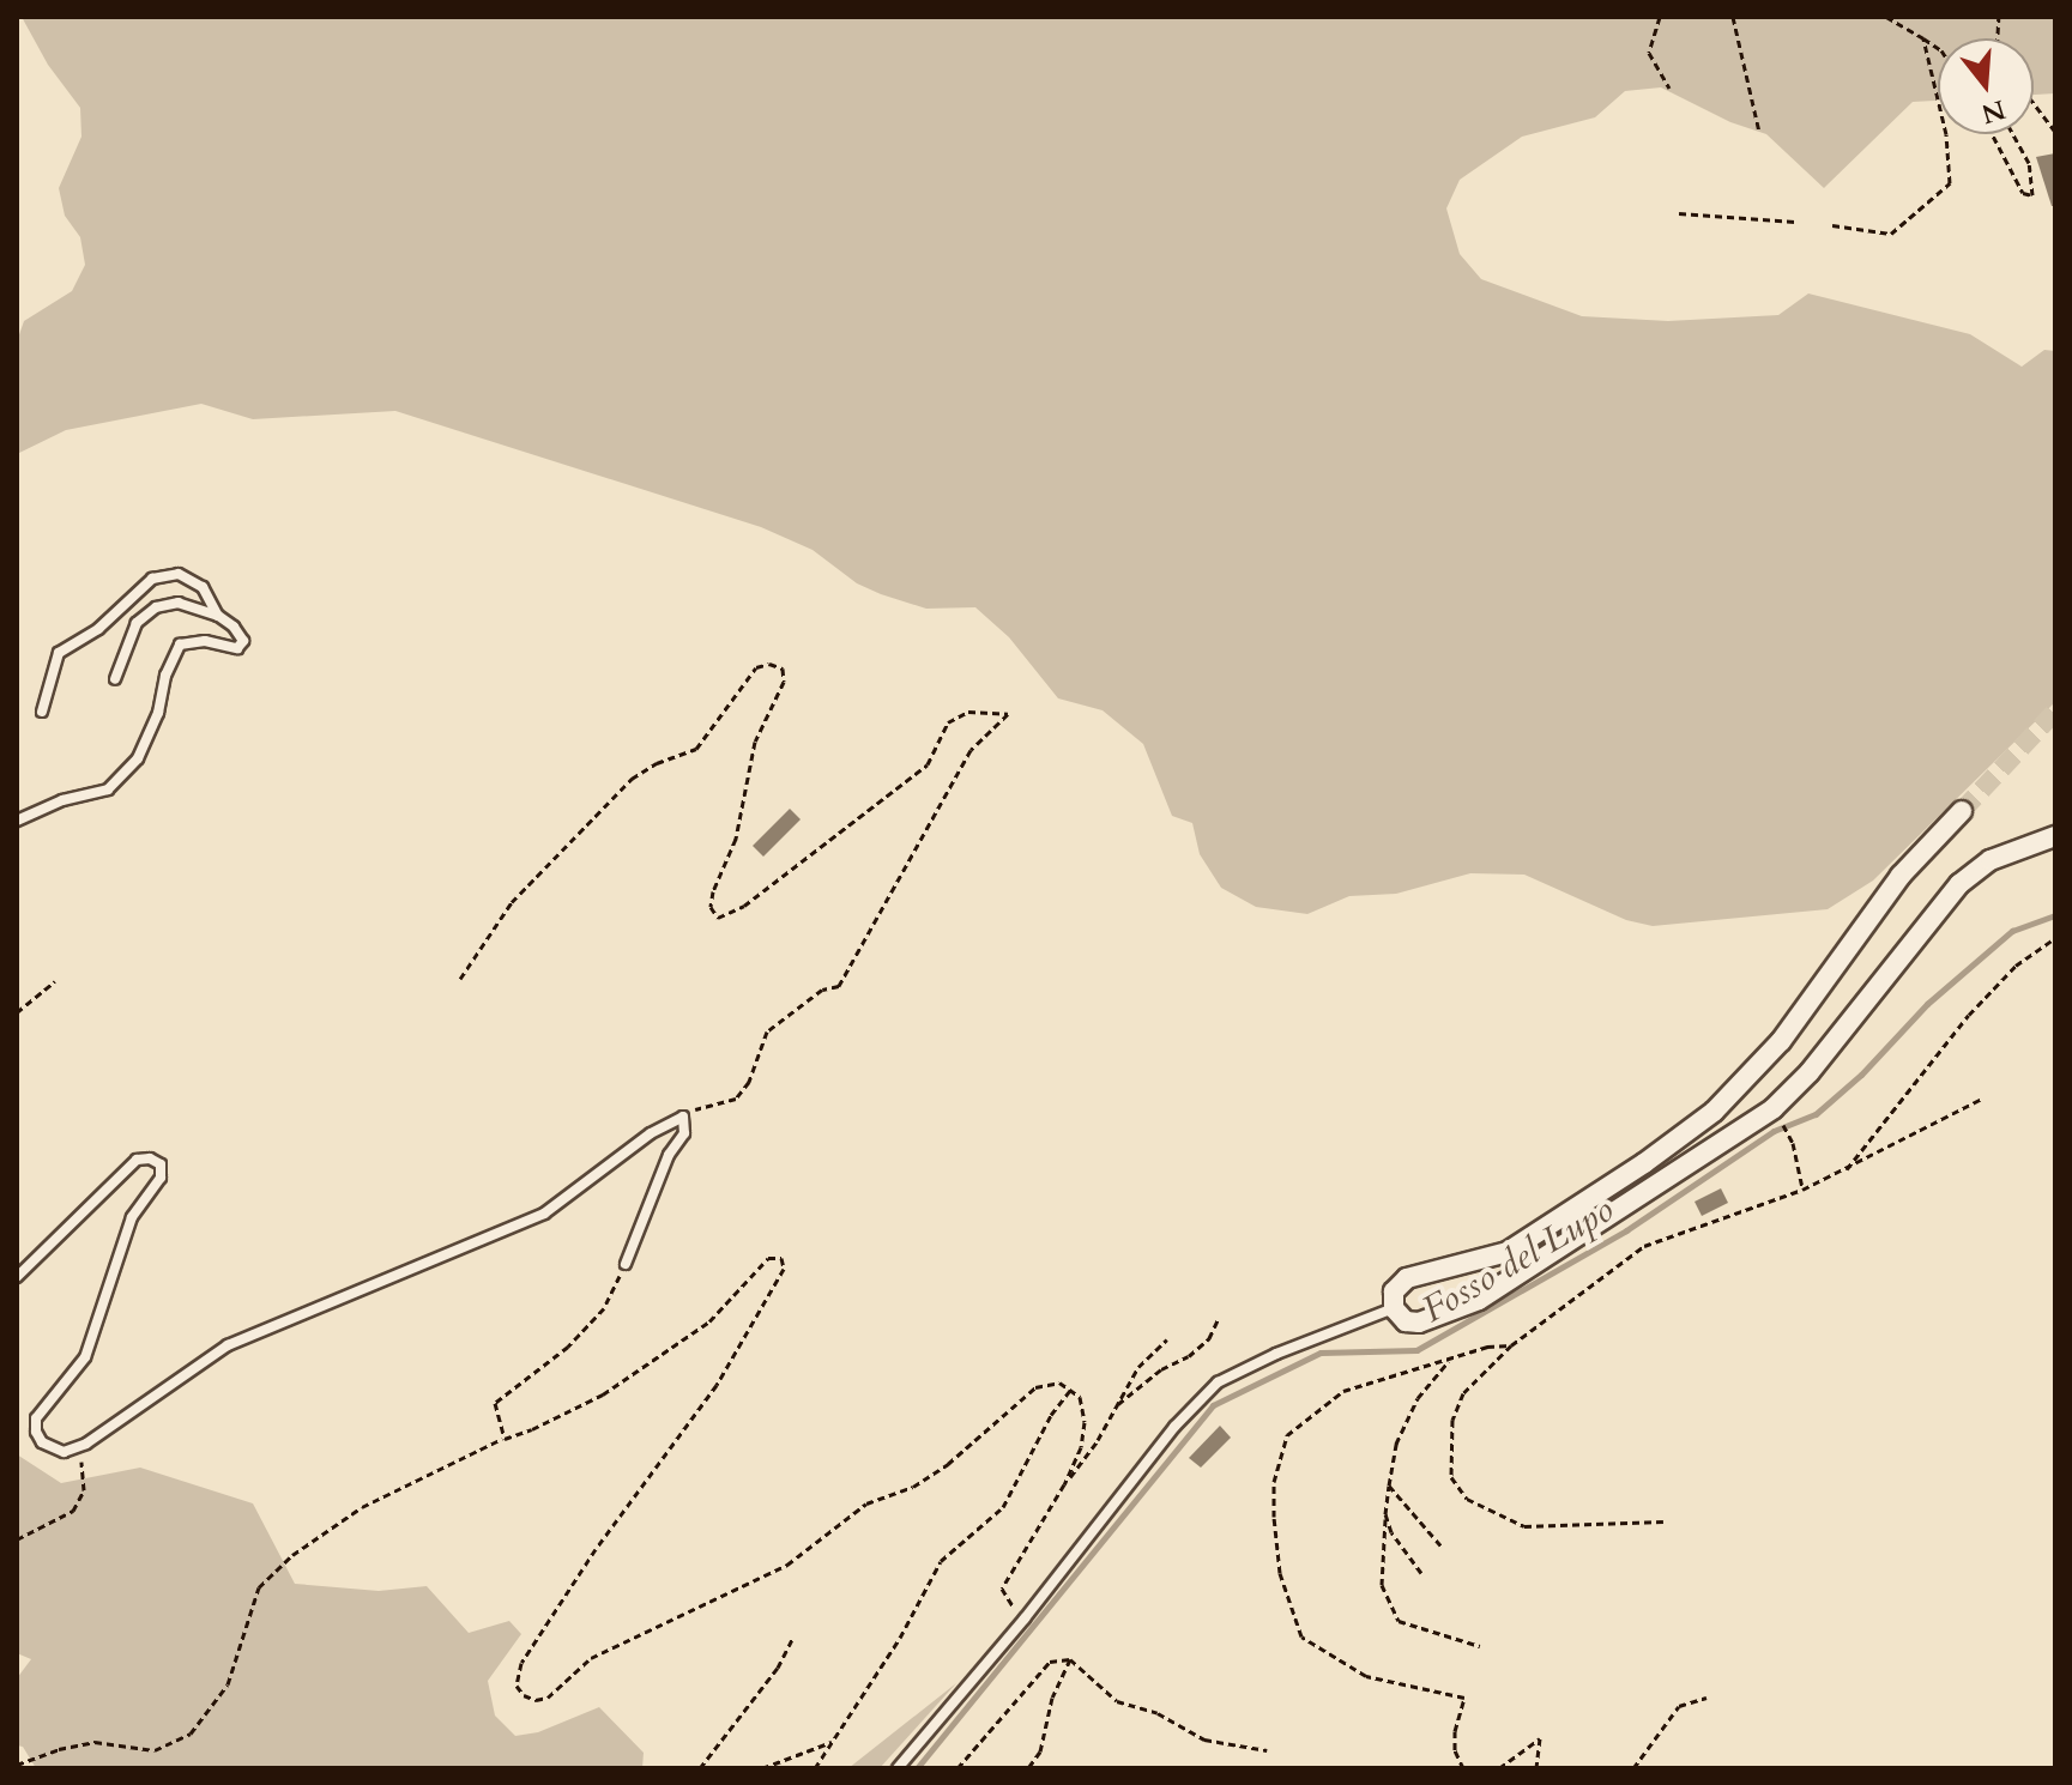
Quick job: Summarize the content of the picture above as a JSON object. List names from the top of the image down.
{
  "water": ["Fosso del Lupo"],
  "north": "bottom"
}
